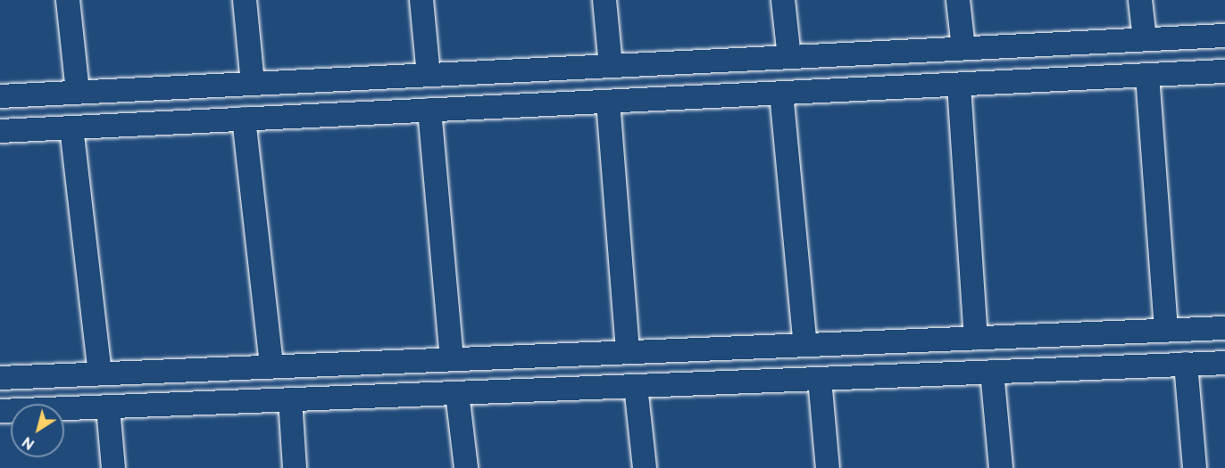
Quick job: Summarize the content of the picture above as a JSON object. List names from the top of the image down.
{
  "north": "bottom left"
}
